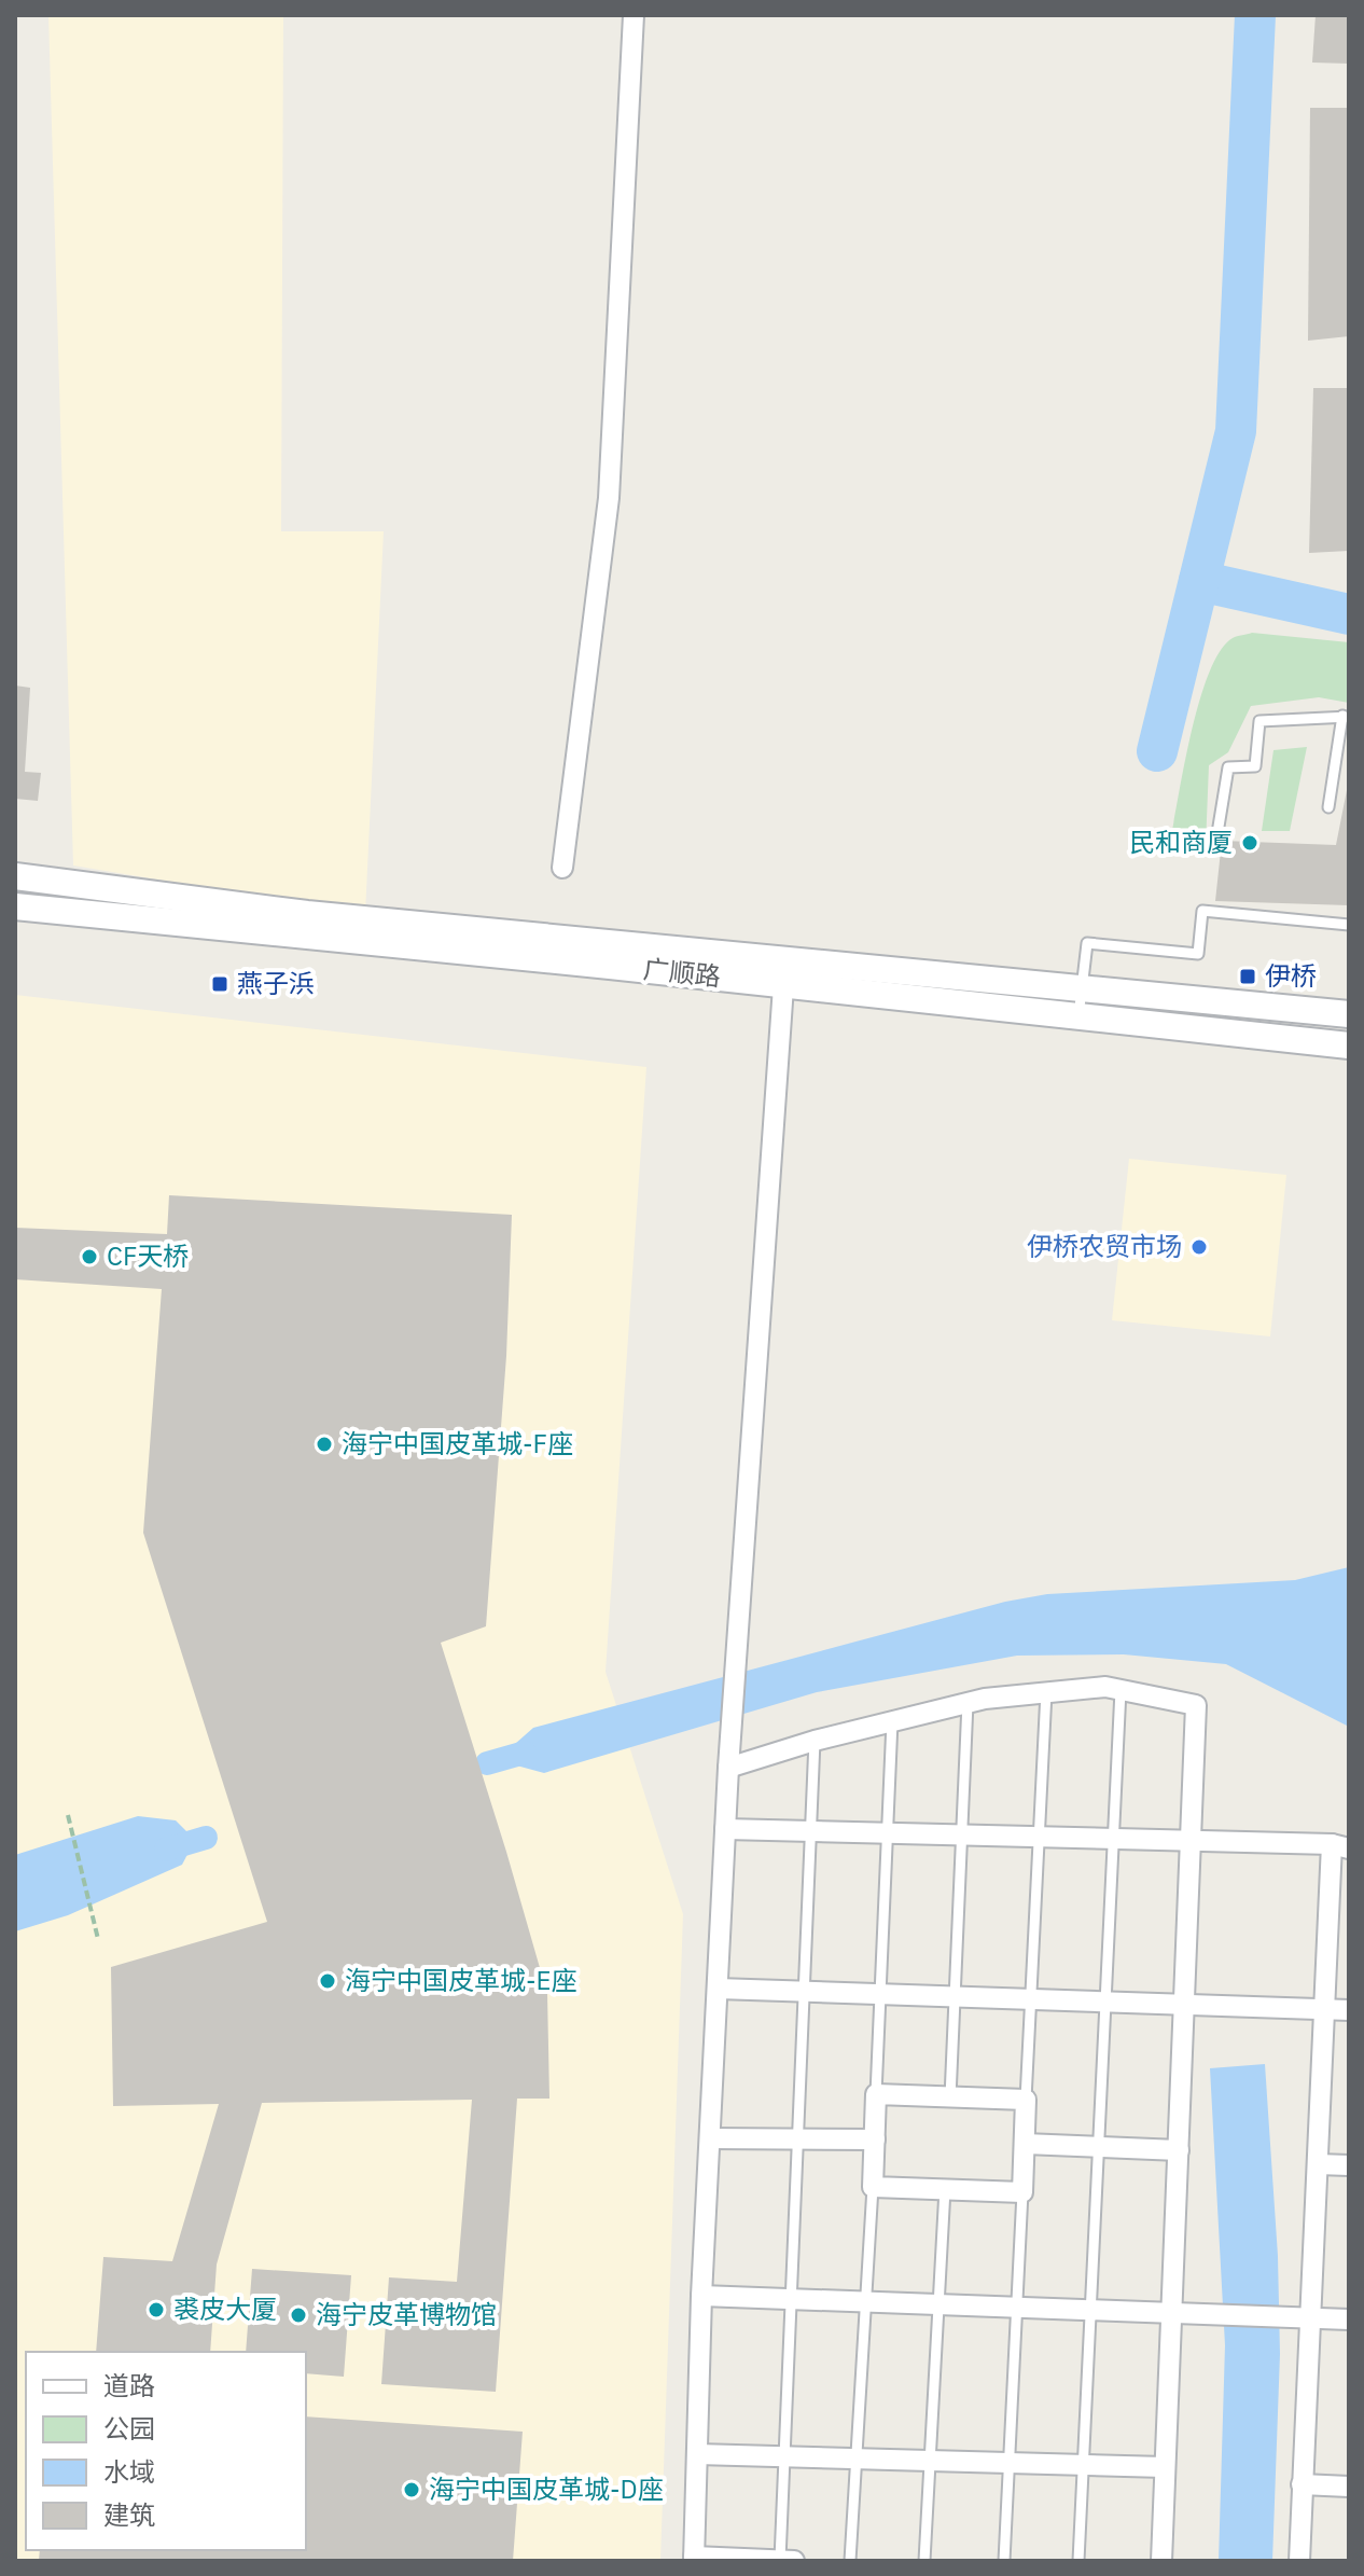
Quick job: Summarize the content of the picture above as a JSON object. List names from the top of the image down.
{
  "streets": {
    "main road": ["广顺路"]
  },
  "places": {
    "other": [
      "民和商厦",
      "伊桥农贸市场",
      "CF天桥",
      "海宁中国皮革城-F座",
      "海宁中国皮革城-E座",
      "裘皮大厦",
      "海宁皮革博物馆",
      "海宁中国皮革城-D座"
    ],
    "transit": ["伊桥", "燕子浜"]
  },
  "legend": [
    "道路",
    "公园",
    "水域",
    "建筑"
  ]
}
